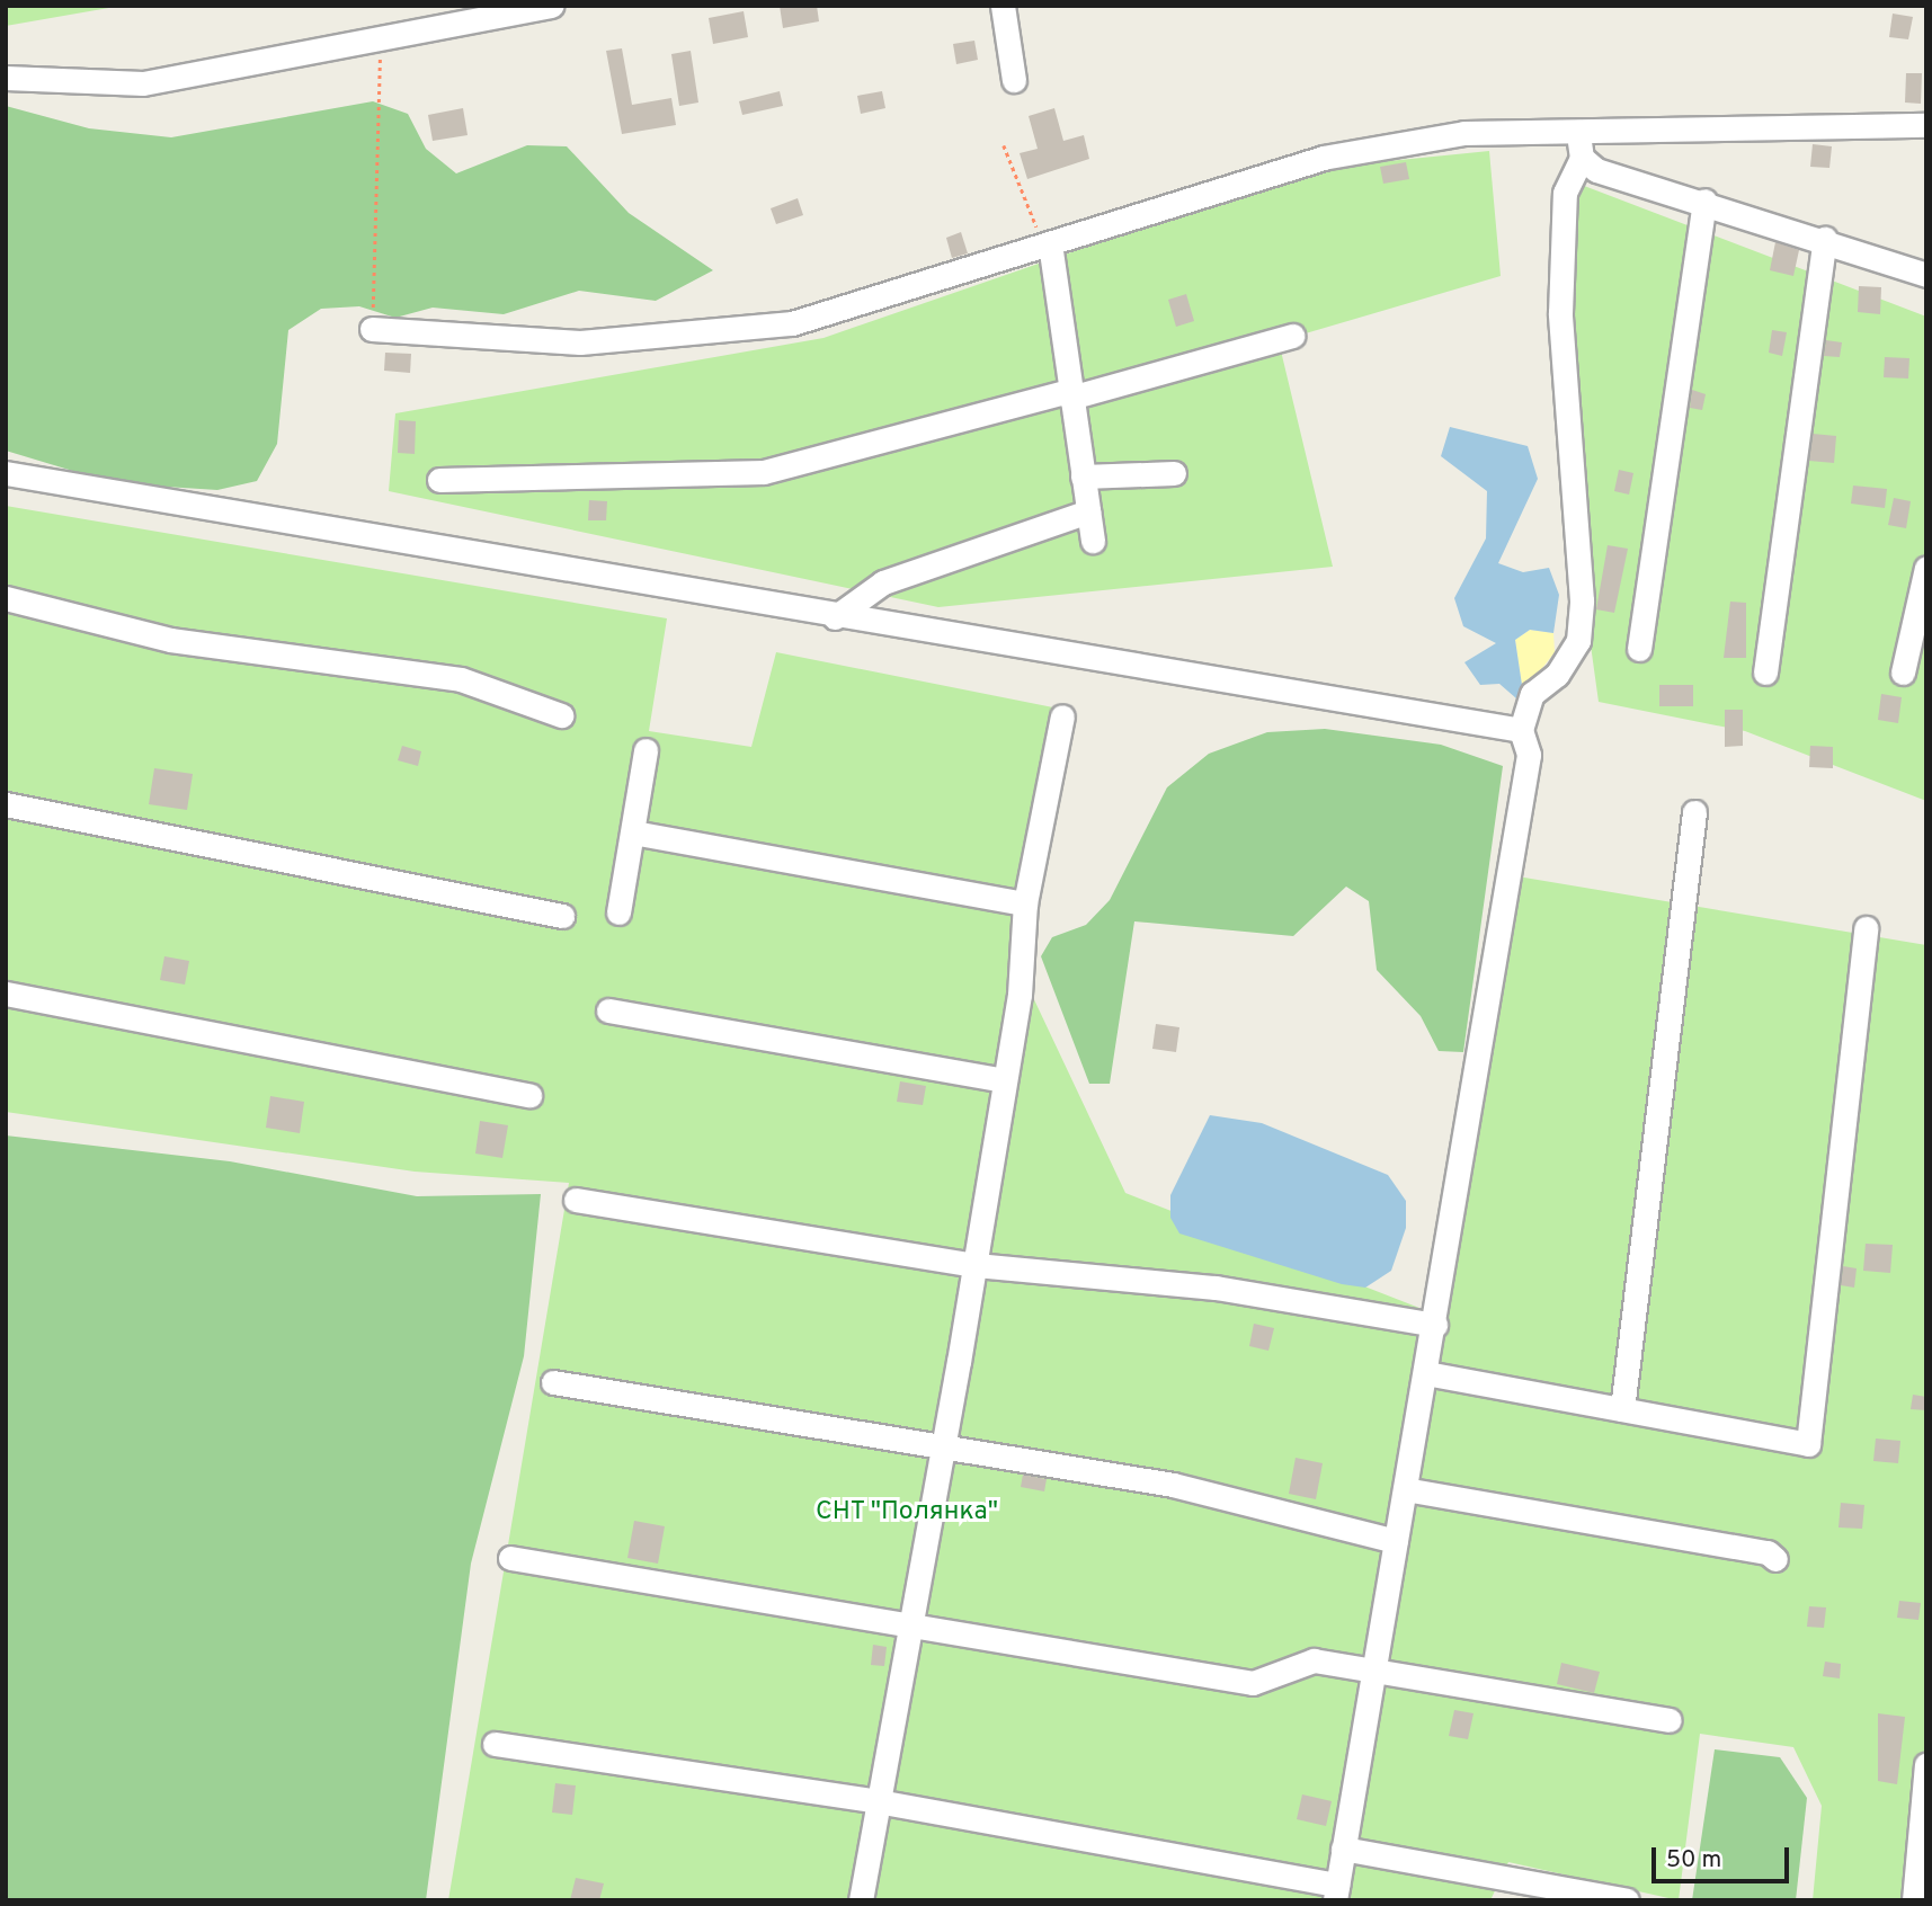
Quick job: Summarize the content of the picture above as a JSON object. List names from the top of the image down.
{
  "parks": ["СНТ \"Полянка\""],
  "scale_bar": "50 m"
}
